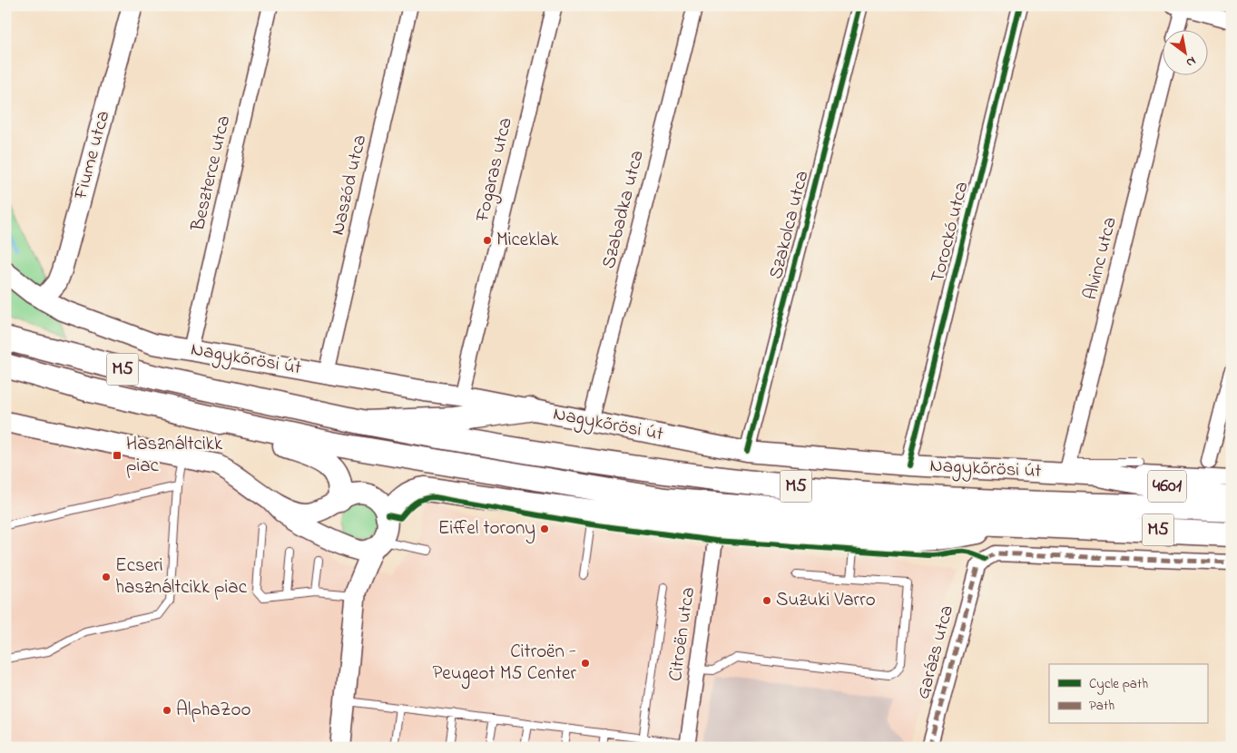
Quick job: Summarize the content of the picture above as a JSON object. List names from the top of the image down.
{
  "streets": {
    "main road": [
      "Fiume utca",
      "Nagykőrösi út",
      "M5",
      "4601"
    ],
    "street": [
      "Fogaras utca",
      "Beszterce utca",
      "Naszód utca",
      "Szabadka utca",
      "Szakolca utca",
      "Torockó utca",
      "Alvinc utca",
      "Citroën utca",
      "Garázs utca"
    ]
  },
  "crossings": [
    ["Fiume utca", "Nagykőrösi út"],
    ["Fogaras utca", "Nagykőrösi út"],
    ["Beszterce utca", "Nagykőrösi út"],
    ["Naszód utca", "Nagykőrösi út"],
    ["Szabadka utca", "Nagykőrösi út"],
    ["Szakolca utca", "Nagykőrösi út"],
    ["Torockó utca", "Nagykőrösi út"],
    ["Alvinc utca", "Nagykőrösi út"],
    ["Nagykőrösi út", "M5"],
    ["Nagykőrösi út", "4601"]
  ],
  "places": {
    "other": [
      "Miceklak",
      "Eiffel torony",
      "Ecseri használtcikk piac",
      "Suzuki Varro",
      "Citroën - Peugeot M5 Center",
      "AlphaZoo"
    ],
    "transit": ["Használtcikk piac"]
  },
  "legend": ["Cycle path", "Path"],
  "north": "bottom right"
}
